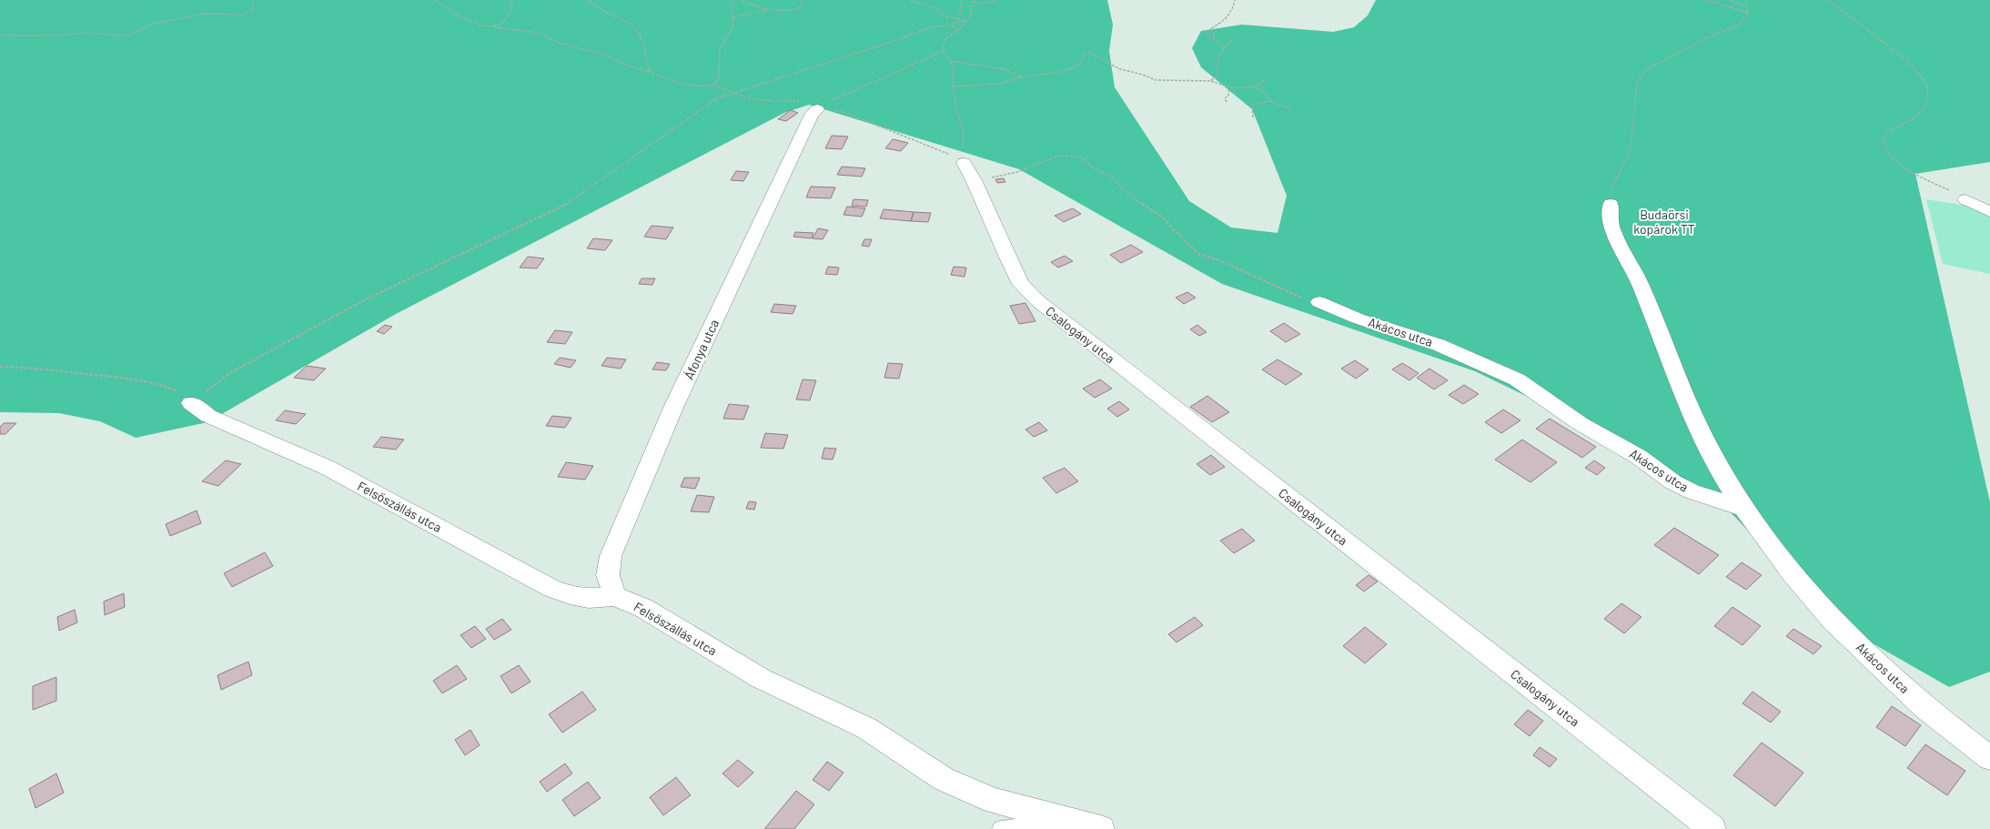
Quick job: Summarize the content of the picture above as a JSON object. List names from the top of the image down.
{
  "streets": {
    "street": [
      "Akácos utca",
      "Csalogány utca",
      "Áfonya utca",
      "Felsőszállás utca"
    ]
  },
  "crossings": [
    ["Áfonya utca", "Felsőszállás utca"]
  ],
  "parks": ["Budaörsi kopárok TT"]
}
